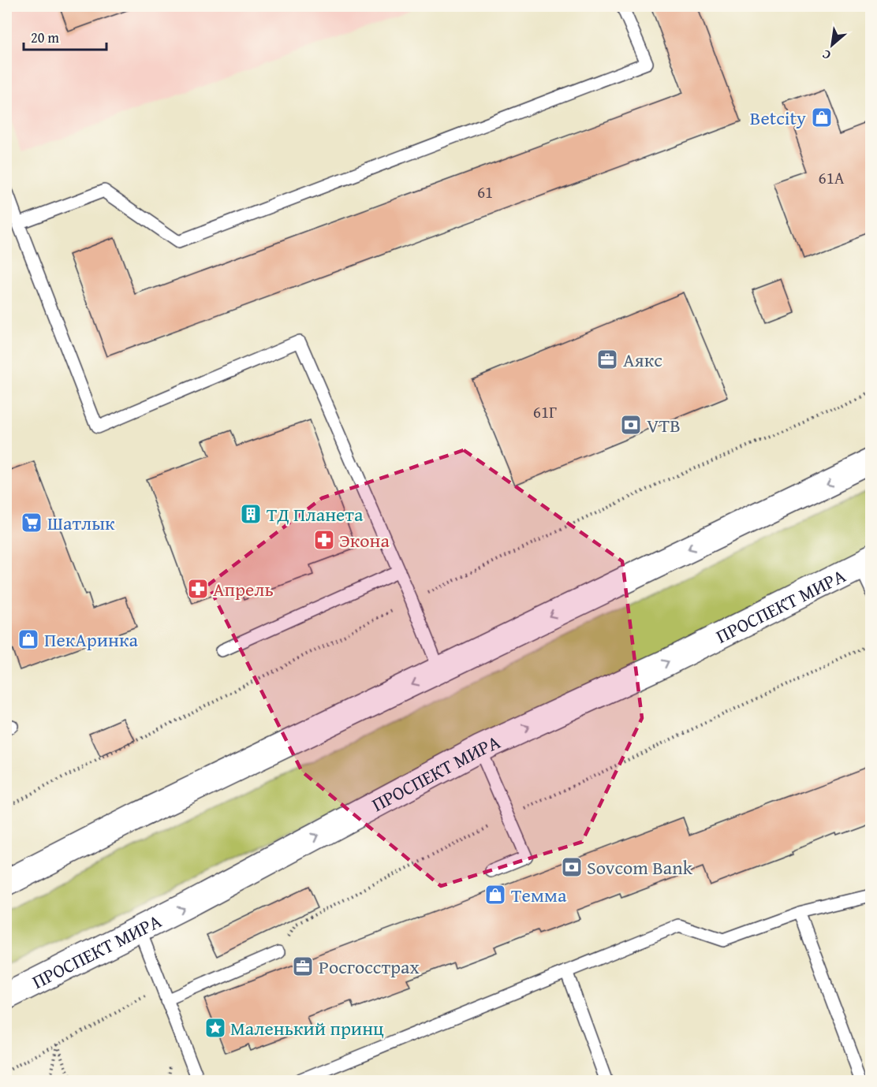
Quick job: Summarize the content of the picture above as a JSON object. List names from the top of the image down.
{
  "streets": {
    "main road": ["ПРОСПЕКТ МИРА"]
  },
  "places": {
    "shop": ["Betcity", "ПекАринка", "Темма"],
    "office": ["Аякс", "Росгосстрах"],
    "bank": ["VTB", "Sovcom Bank"],
    "building": ["ТД Планета"],
    "supermarket": ["Шатлык"],
    "pharmacy": ["Экона", "Апрель"],
    "place": ["Маленький принц"]
  },
  "house_numbers": ["61А", "61", "61Г"],
  "scale_bar": "20 m",
  "north": "bottom left"
}
